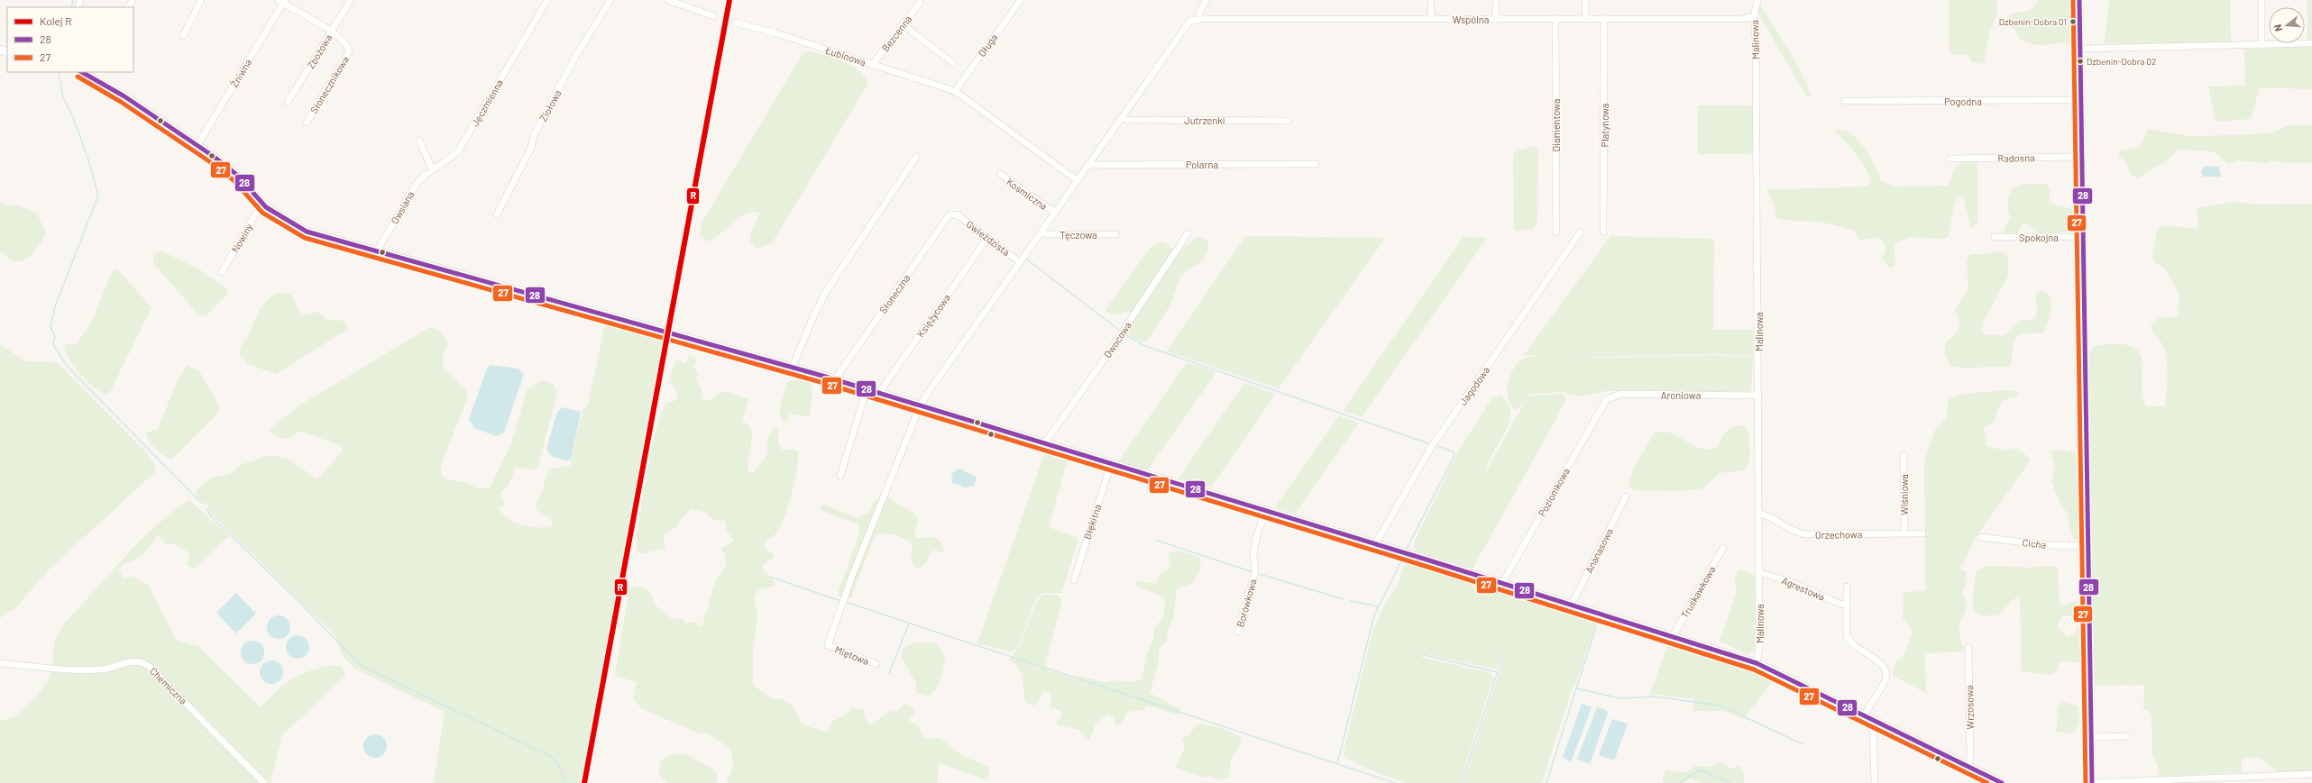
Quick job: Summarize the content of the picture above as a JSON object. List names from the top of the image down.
{
  "streets": {
    "street": [
      "Wspólna",
      "Bezcenna",
      "Malinowa",
      "Długa",
      "Zbożowa",
      "Łubinowa",
      "Żniwna",
      "Słonecznikowa",
      "Pogodna",
      "Jęczmienna",
      "Ziołowa",
      "Jutrzenki",
      "Diamentowa",
      "Platynowa",
      "Radosna",
      "Polarna",
      "Kosmiczna",
      "Owsiana",
      "Tęczowa",
      "Spokojna",
      "Nowiny",
      "Gwieździsta",
      "Słoneczna",
      "Księżycowa",
      "Owocowa",
      "Jagodowa",
      "Aroniowa",
      "Poziomkowa",
      "Wiśniowa",
      "Błękitna",
      "Orzechowa",
      "Cicha",
      "Ananasowa",
      "Agrestowa",
      "Truskawkowa",
      "Borówkowa",
      "Miętowa",
      "Chemiczna",
      "Wrzosowa"
    ]
  },
  "crossings": [
    ["Wspólna", "Malinowa"],
    ["Wspólna", "Diamentowa"],
    ["Wspólna", "Platynowa"],
    ["Bezcenna", "Łubinowa"],
    ["Malinowa", "Aroniowa"],
    ["Malinowa", "Orzechowa"],
    ["Malinowa", "Agrestowa"],
    ["Długa", "Łubinowa"],
    ["Zbożowa", "Słonecznikowa"],
    ["Jęczmienna", "Owsiana"],
    ["Gwieździsta", "Słoneczna"],
    ["Gwieździsta", "Księżycowa"],
    ["Aroniowa", "Poziomkowa"],
    ["Wiśniowa", "Orzechowa"]
  ],
  "places": ["Dzbenin-Dobra 01", "Dzbenin-Dobra 02"],
  "lines": ["rail line R", "transit line 28", "transit line 27"],
  "legend": ["Kolej R", "28", "27"],
  "north": "left"
}
